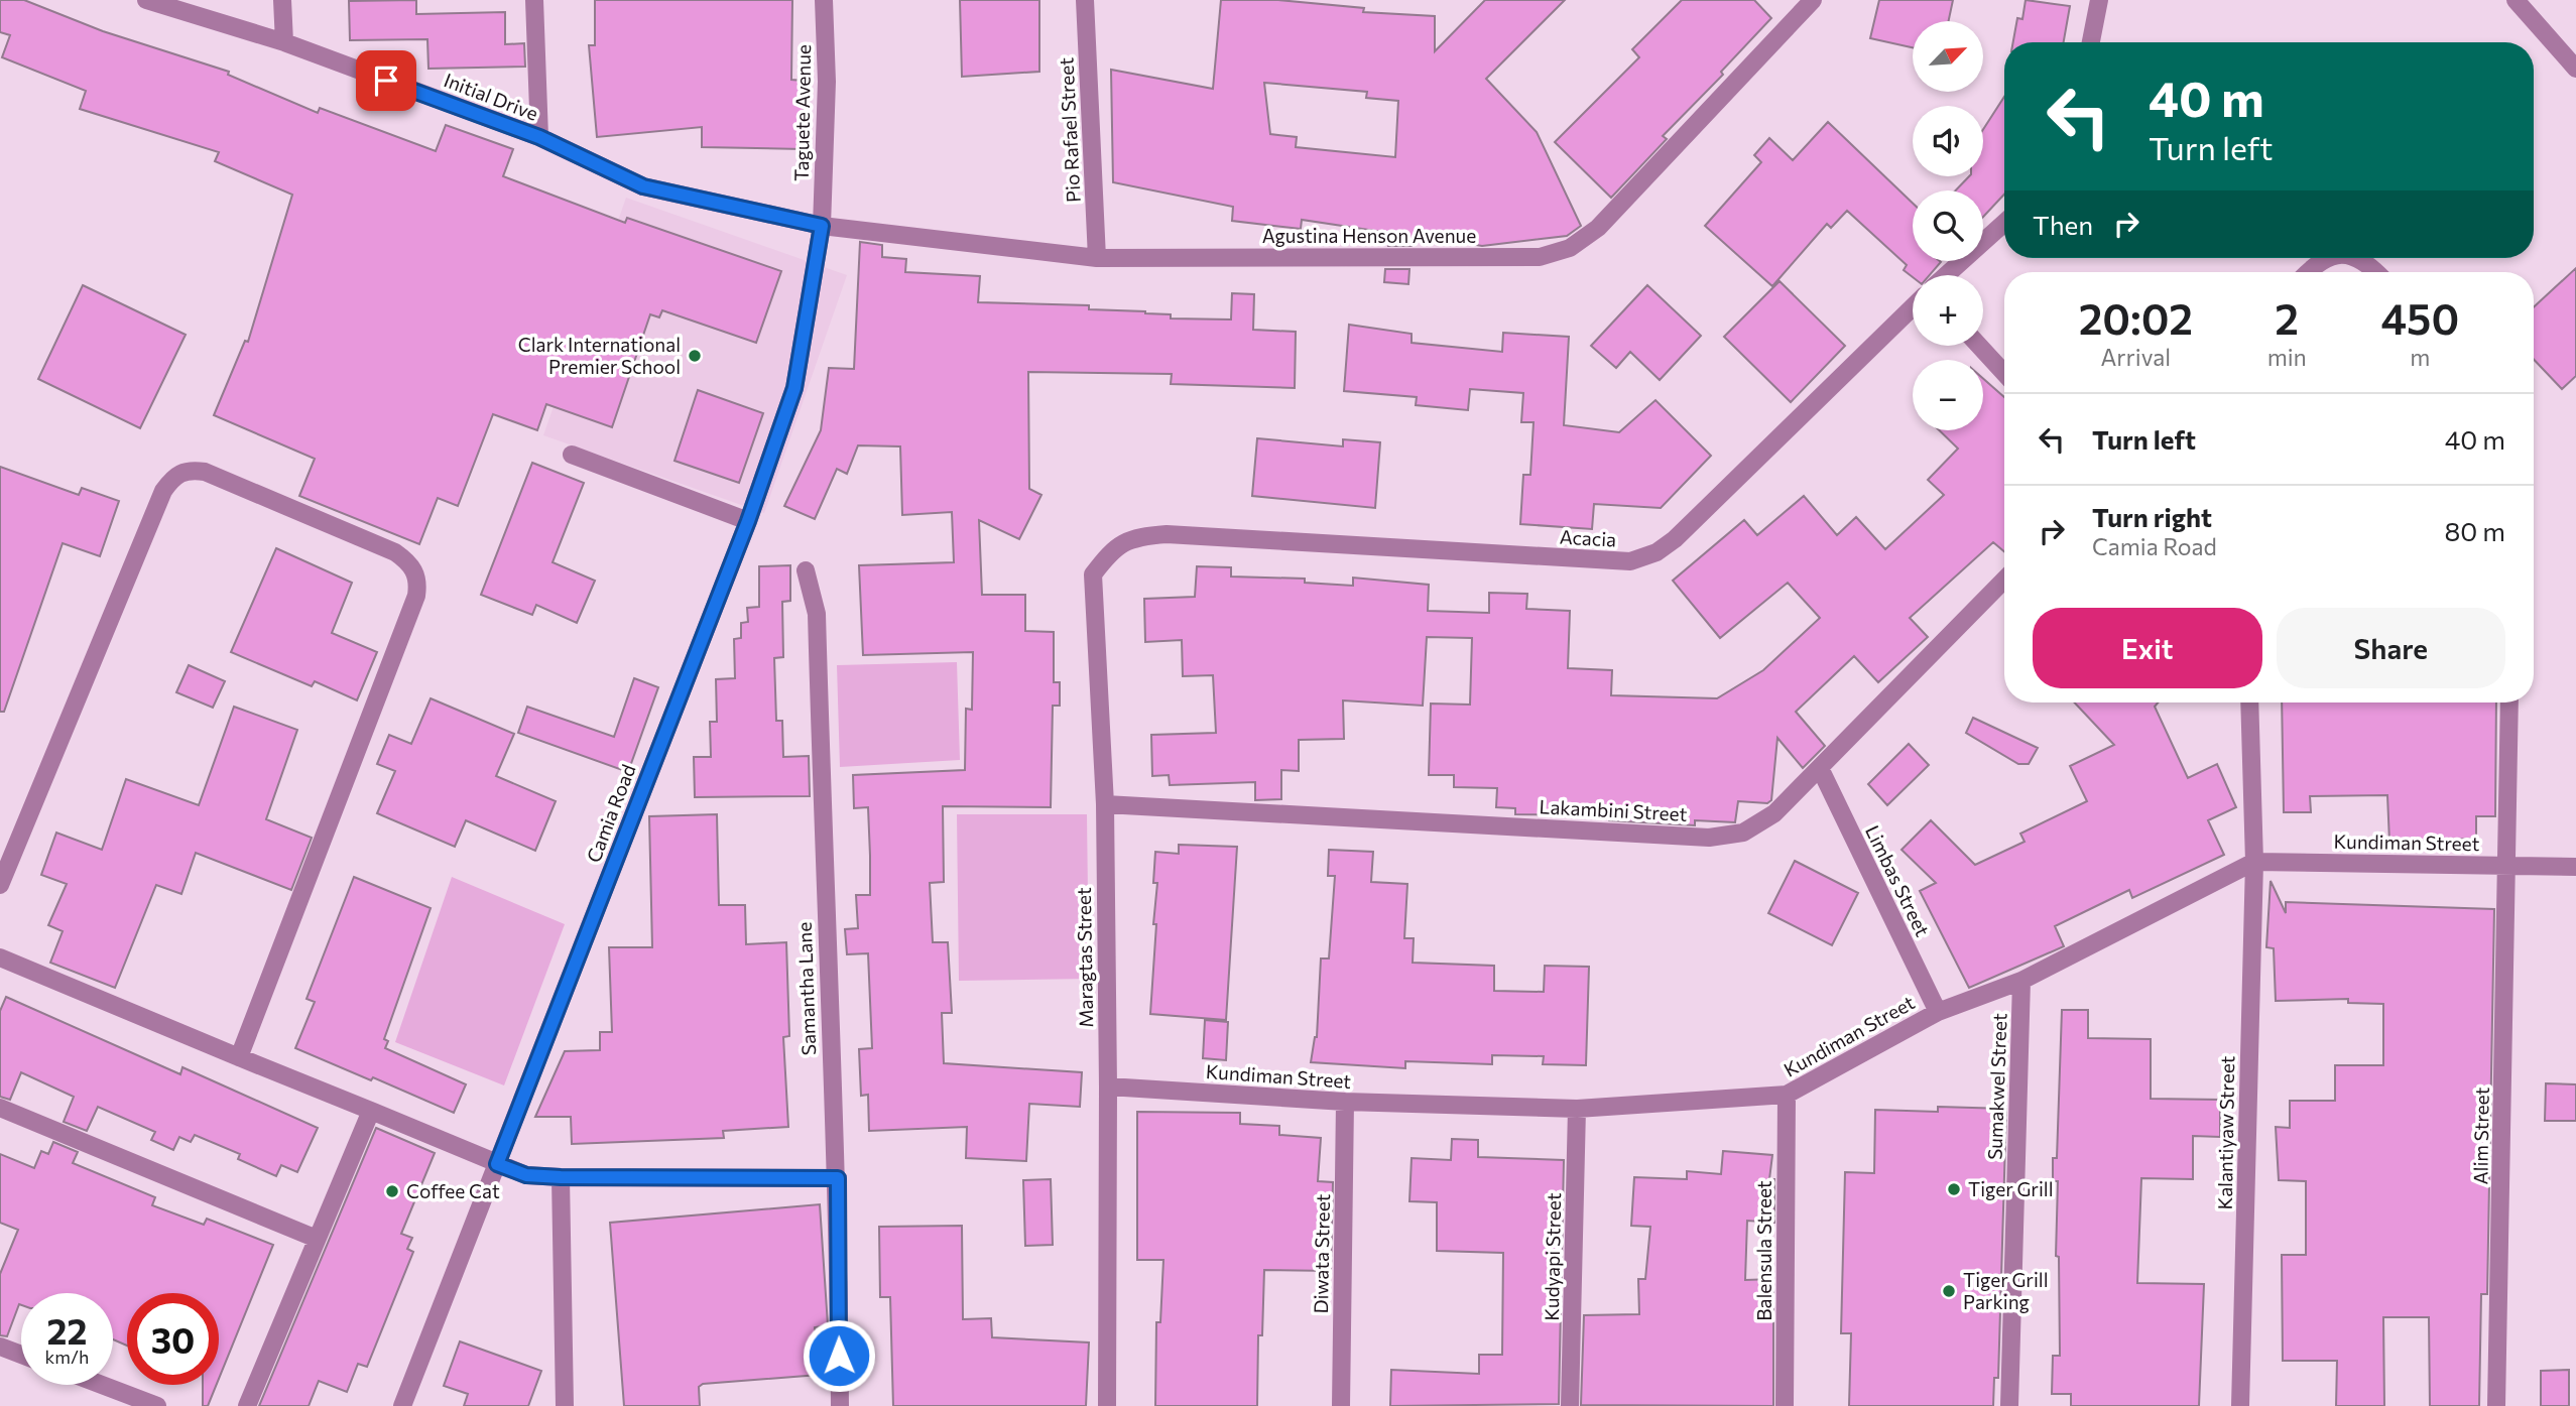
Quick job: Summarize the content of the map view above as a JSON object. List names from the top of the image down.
{
  "streets": {
    "street": [
      "Initial Drive",
      "Taguete Avenue",
      "Pio Rafael Street",
      "Agustina Henson Avenue",
      "Acacia",
      "Lakambini Street",
      "Camia Road",
      "Kundiman Street",
      "Limbas Street",
      "Maragtas Street",
      "Samantha Lane",
      "Sumakwel Street",
      "Kalantiyaw Street",
      "Alim Street",
      "Balensula Street",
      "Diwata Street",
      "Kudyapi Street"
    ]
  },
  "crossings": [
    ["Initial Drive", "Taguete Avenue"],
    ["Initial Drive", "Agustina Henson Avenue"],
    ["Initial Drive", "Camia Road"],
    ["Taguete Avenue", "Agustina Henson Avenue"],
    ["Taguete Avenue", "Camia Road"],
    ["Pio Rafael Street", "Agustina Henson Avenue"],
    ["Agustina Henson Avenue", "Camia Road"],
    ["Acacia", "Maragtas Street"],
    ["Lakambini Street", "Limbas Street"],
    ["Lakambini Street", "Maragtas Street"],
    ["Kundiman Street", "Limbas Street"],
    ["Kundiman Street", "Maragtas Street"],
    ["Kundiman Street", "Sumakwel Street"],
    ["Kundiman Street", "Kalantiyaw Street"],
    ["Kundiman Street", "Alim Street"],
    ["Kundiman Street", "Balensula Street"],
    ["Kundiman Street", "Diwata Street"],
    ["Kundiman Street", "Kudyapi Street"]
  ],
  "places": [
    "Clark International Premier School",
    "Tiger Grill",
    "Coffee Cat",
    "Tiger Grill Parking"
  ],
  "north": "top right",
  "page": {
    "map_buttons": ["+", "−"],
    "turn": ["40 m", "Turn left"],
    "then": "Then",
    "eta": [
      "20:02",
      "Arrival",
      "2",
      "min",
      "450",
      "m"
    ],
    "list": [
      {
        "name": "Turn left",
        "value": "40 m"
      },
      {
        "name": "Turn right",
        "note": "Camia Road",
        "value": "80 m"
      }
    ],
    "buttons": ["Exit", "Share"],
    "speed": "22 km/h",
    "limit": "30"
  }
}
